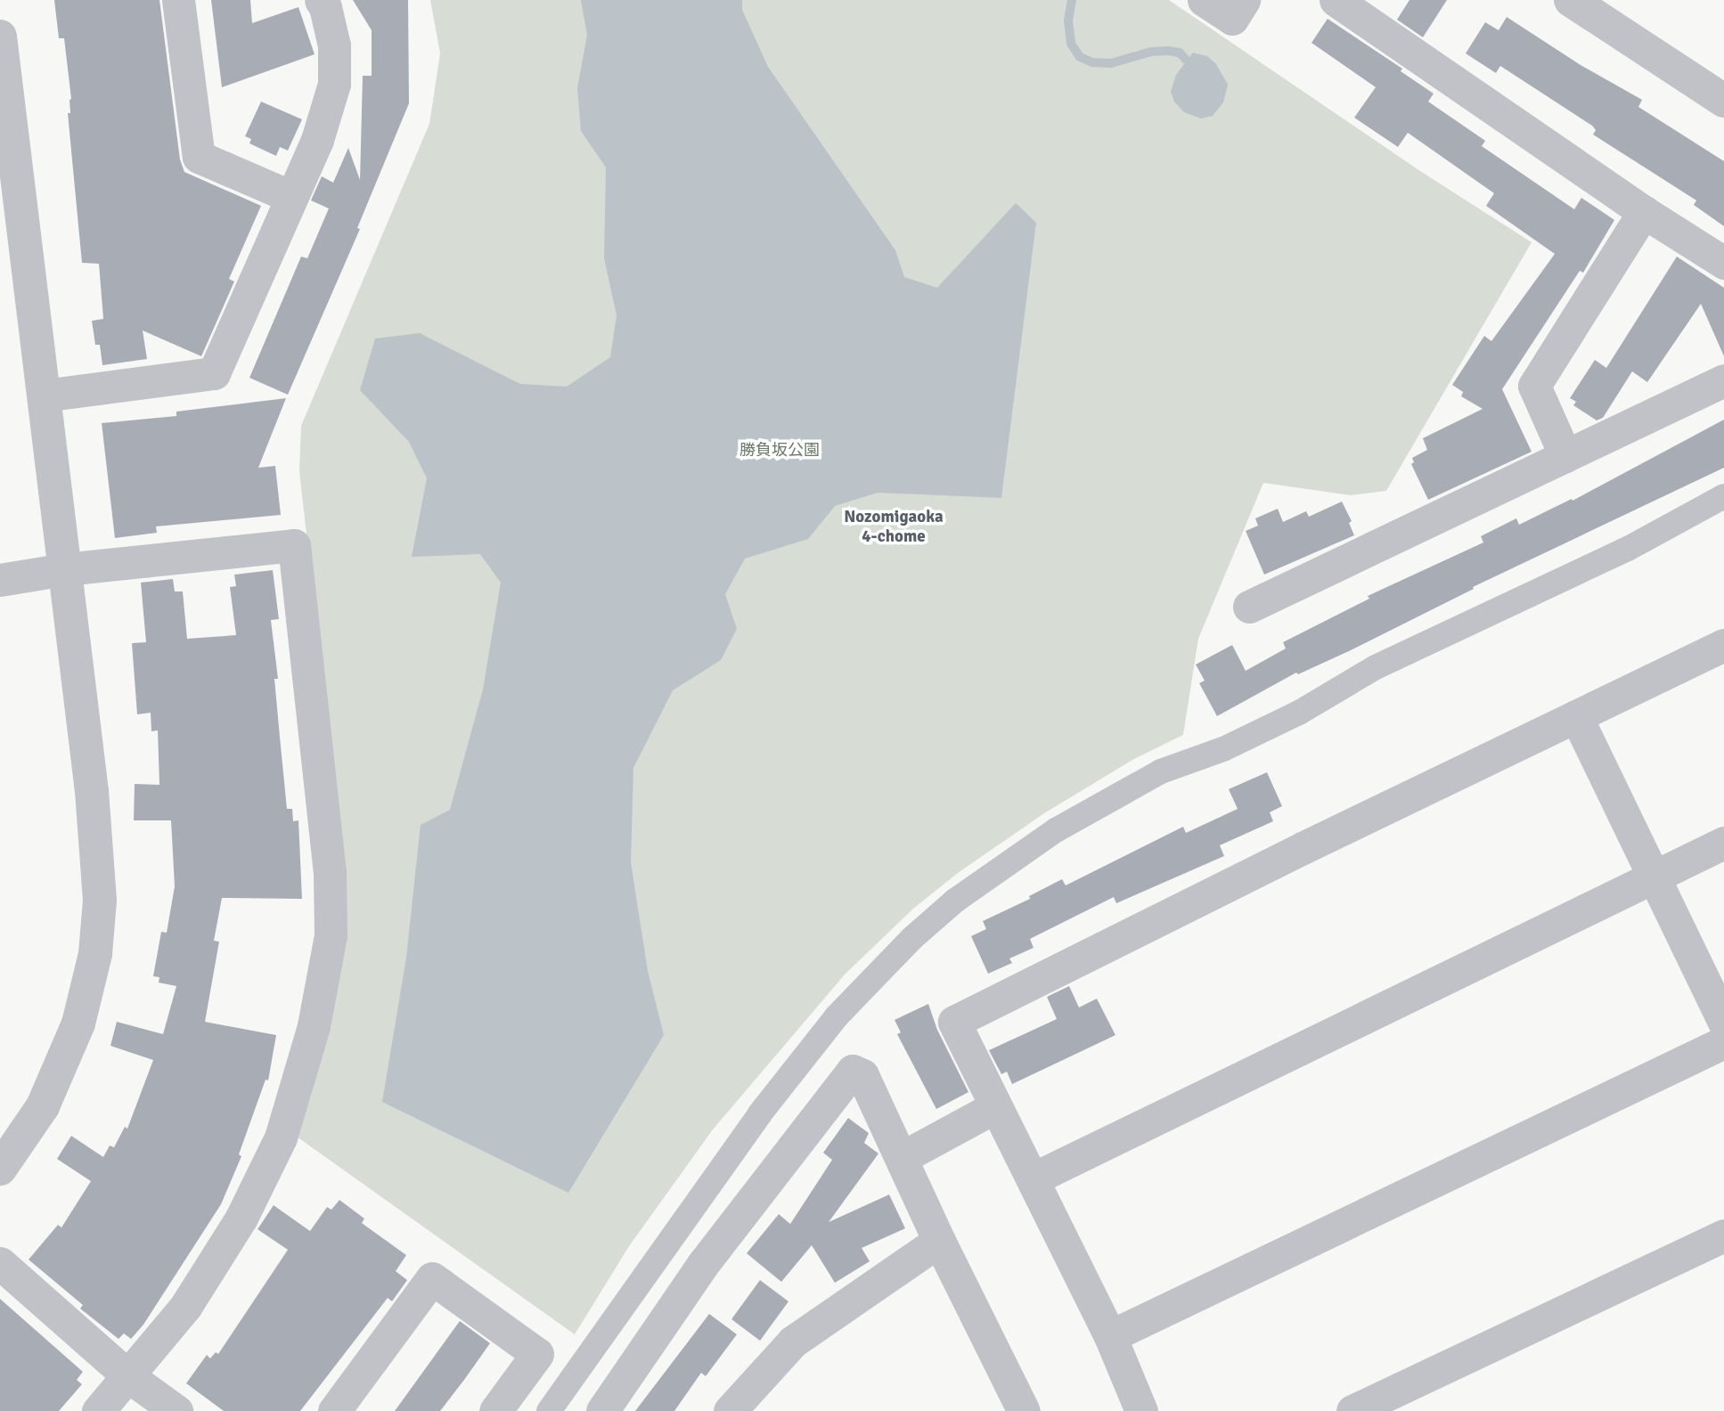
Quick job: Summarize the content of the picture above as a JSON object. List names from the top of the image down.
{
  "districts": ["Nozomigaoka 4-chome"],
  "parks": ["勝負坂公園"]
}
